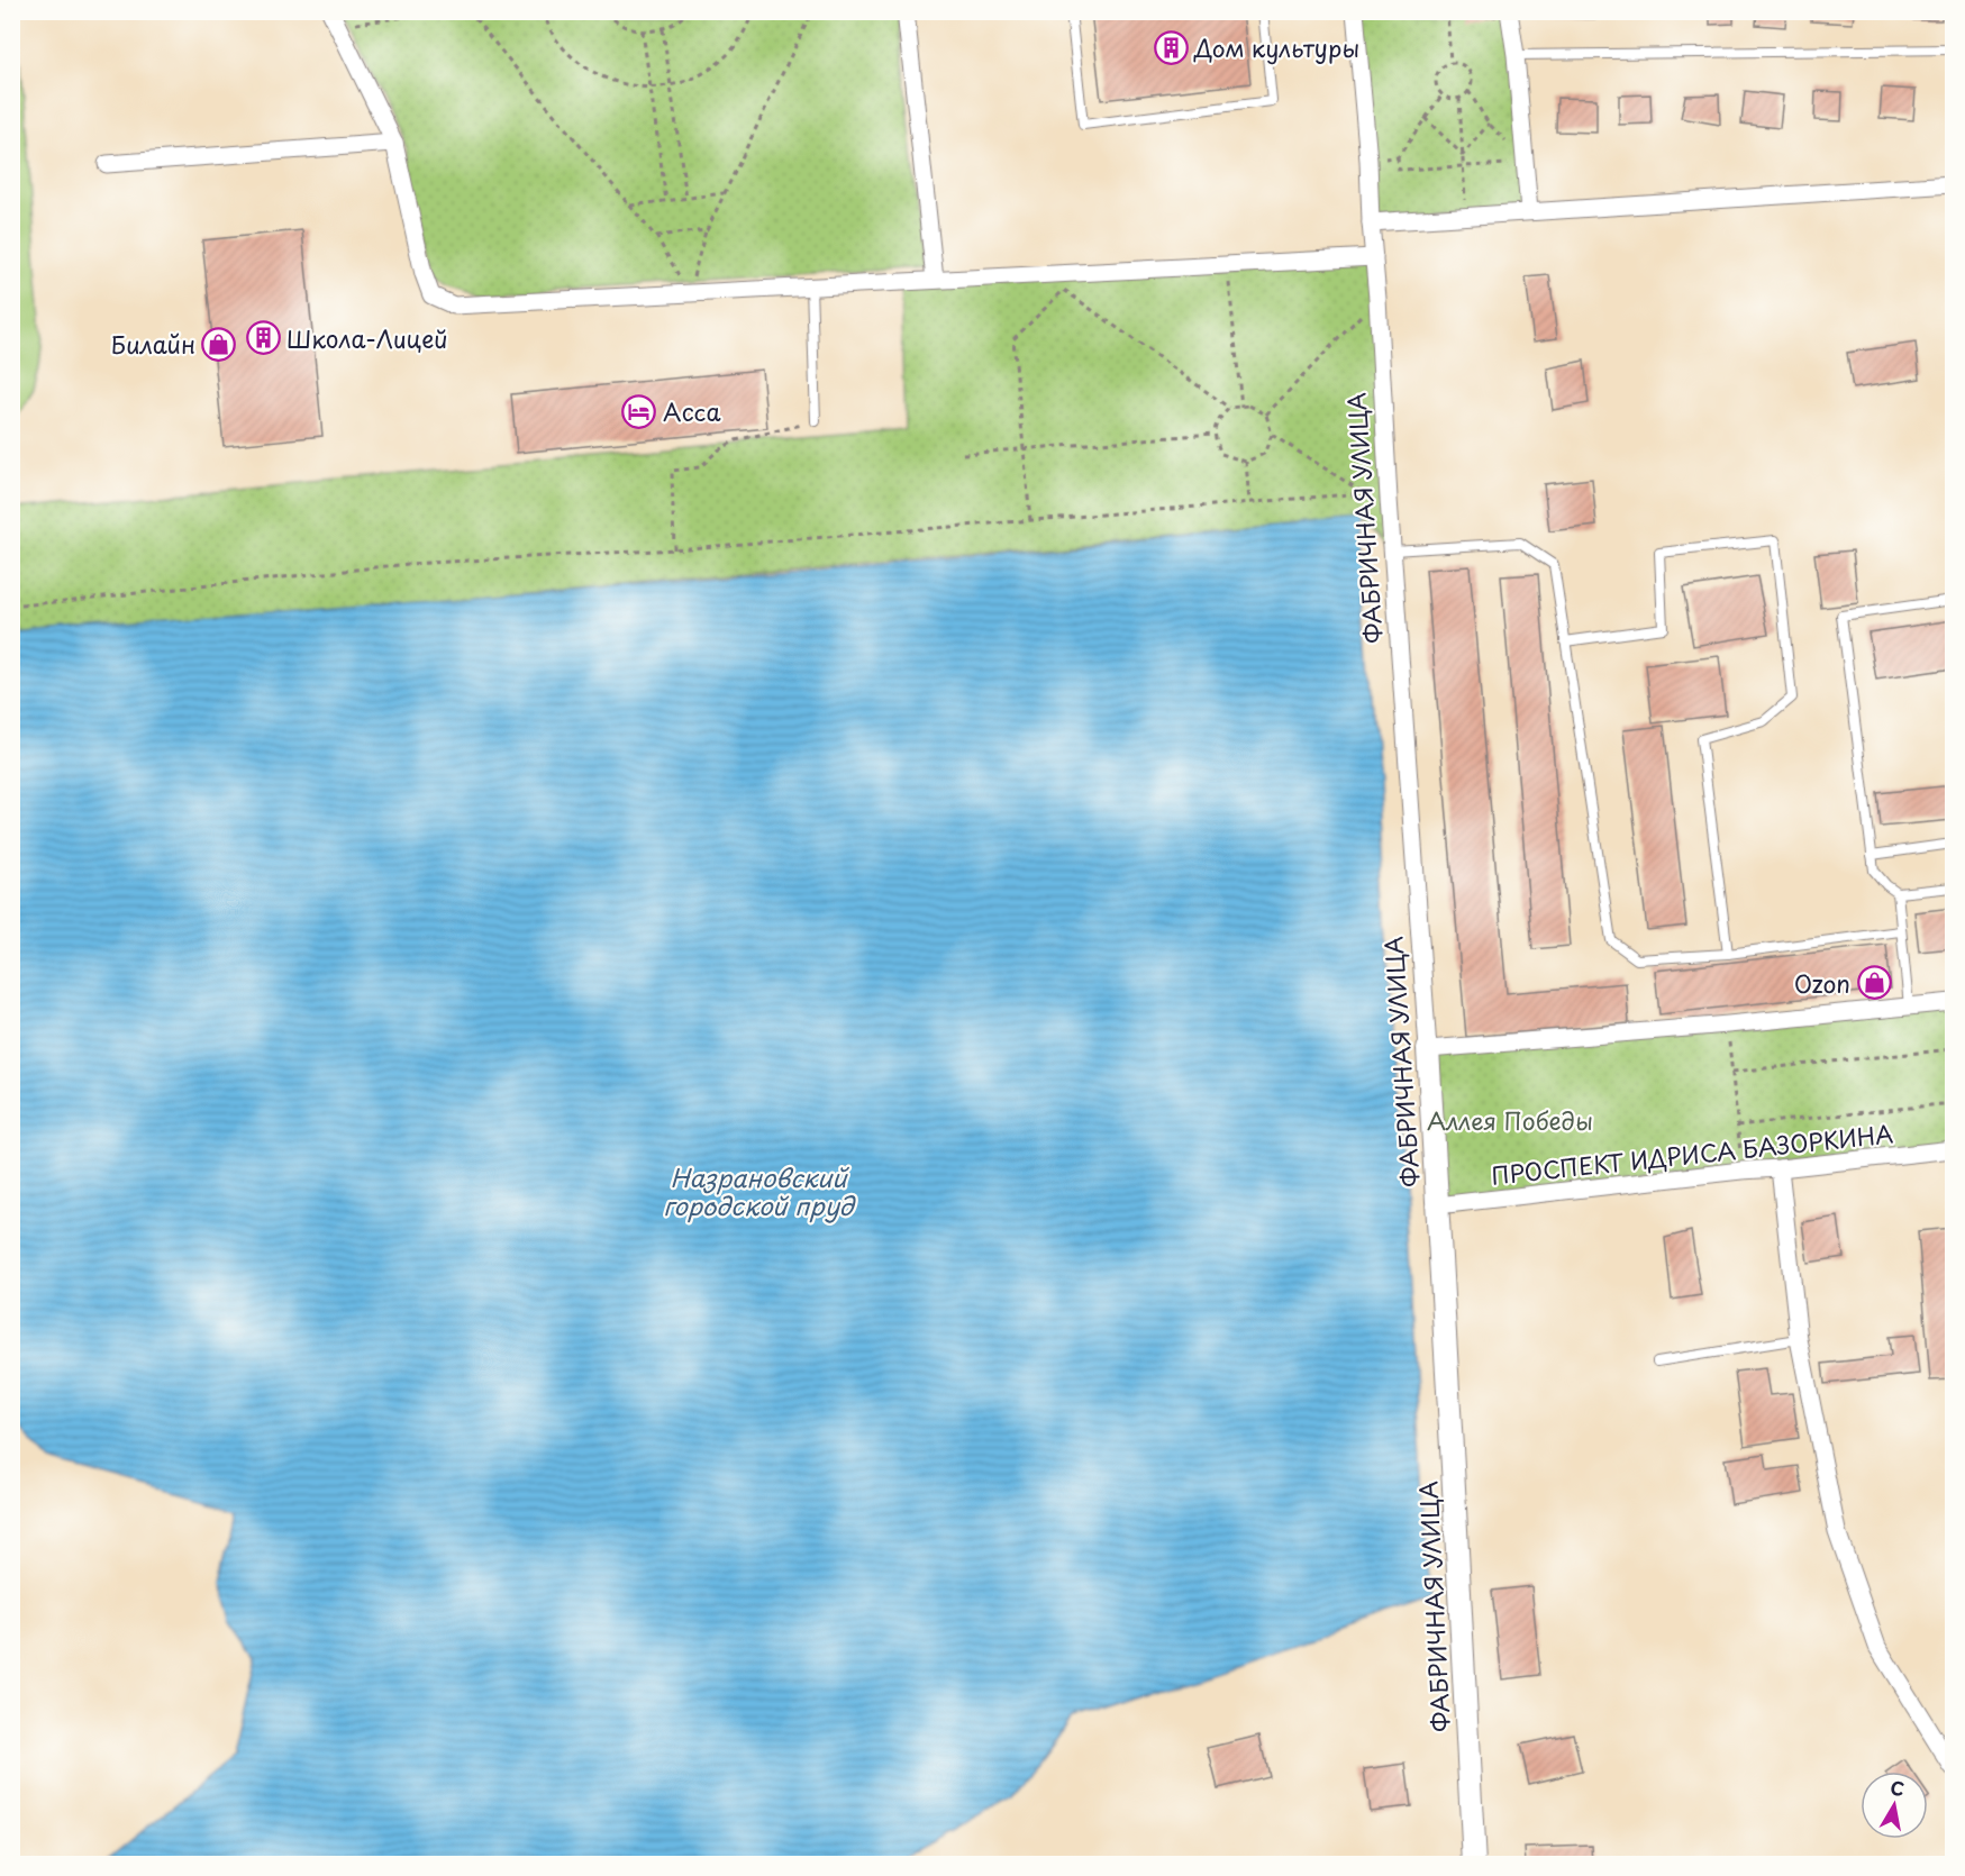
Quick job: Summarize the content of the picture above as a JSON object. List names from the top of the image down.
{
  "streets": {
    "street": ["ФАБРИЧНАЯ УЛИЦА", "ПРОСПЕКТ ИДРИСА БАЗОРКИНА"]
  },
  "crossings": [
    ["ФАБРИЧНАЯ УЛИЦА", "ПРОСПЕКТ ИДРИСА БАЗОРКИНА"]
  ],
  "water": ["Назрановский городской пруд"],
  "parks": ["Аллея Победы"],
  "places": {
    "building": ["Дом культуры", "Школа-Лицей"],
    "shop": ["Билайн", "Ozon"],
    "hotel": ["Асса"]
  },
  "north": "top"
}
